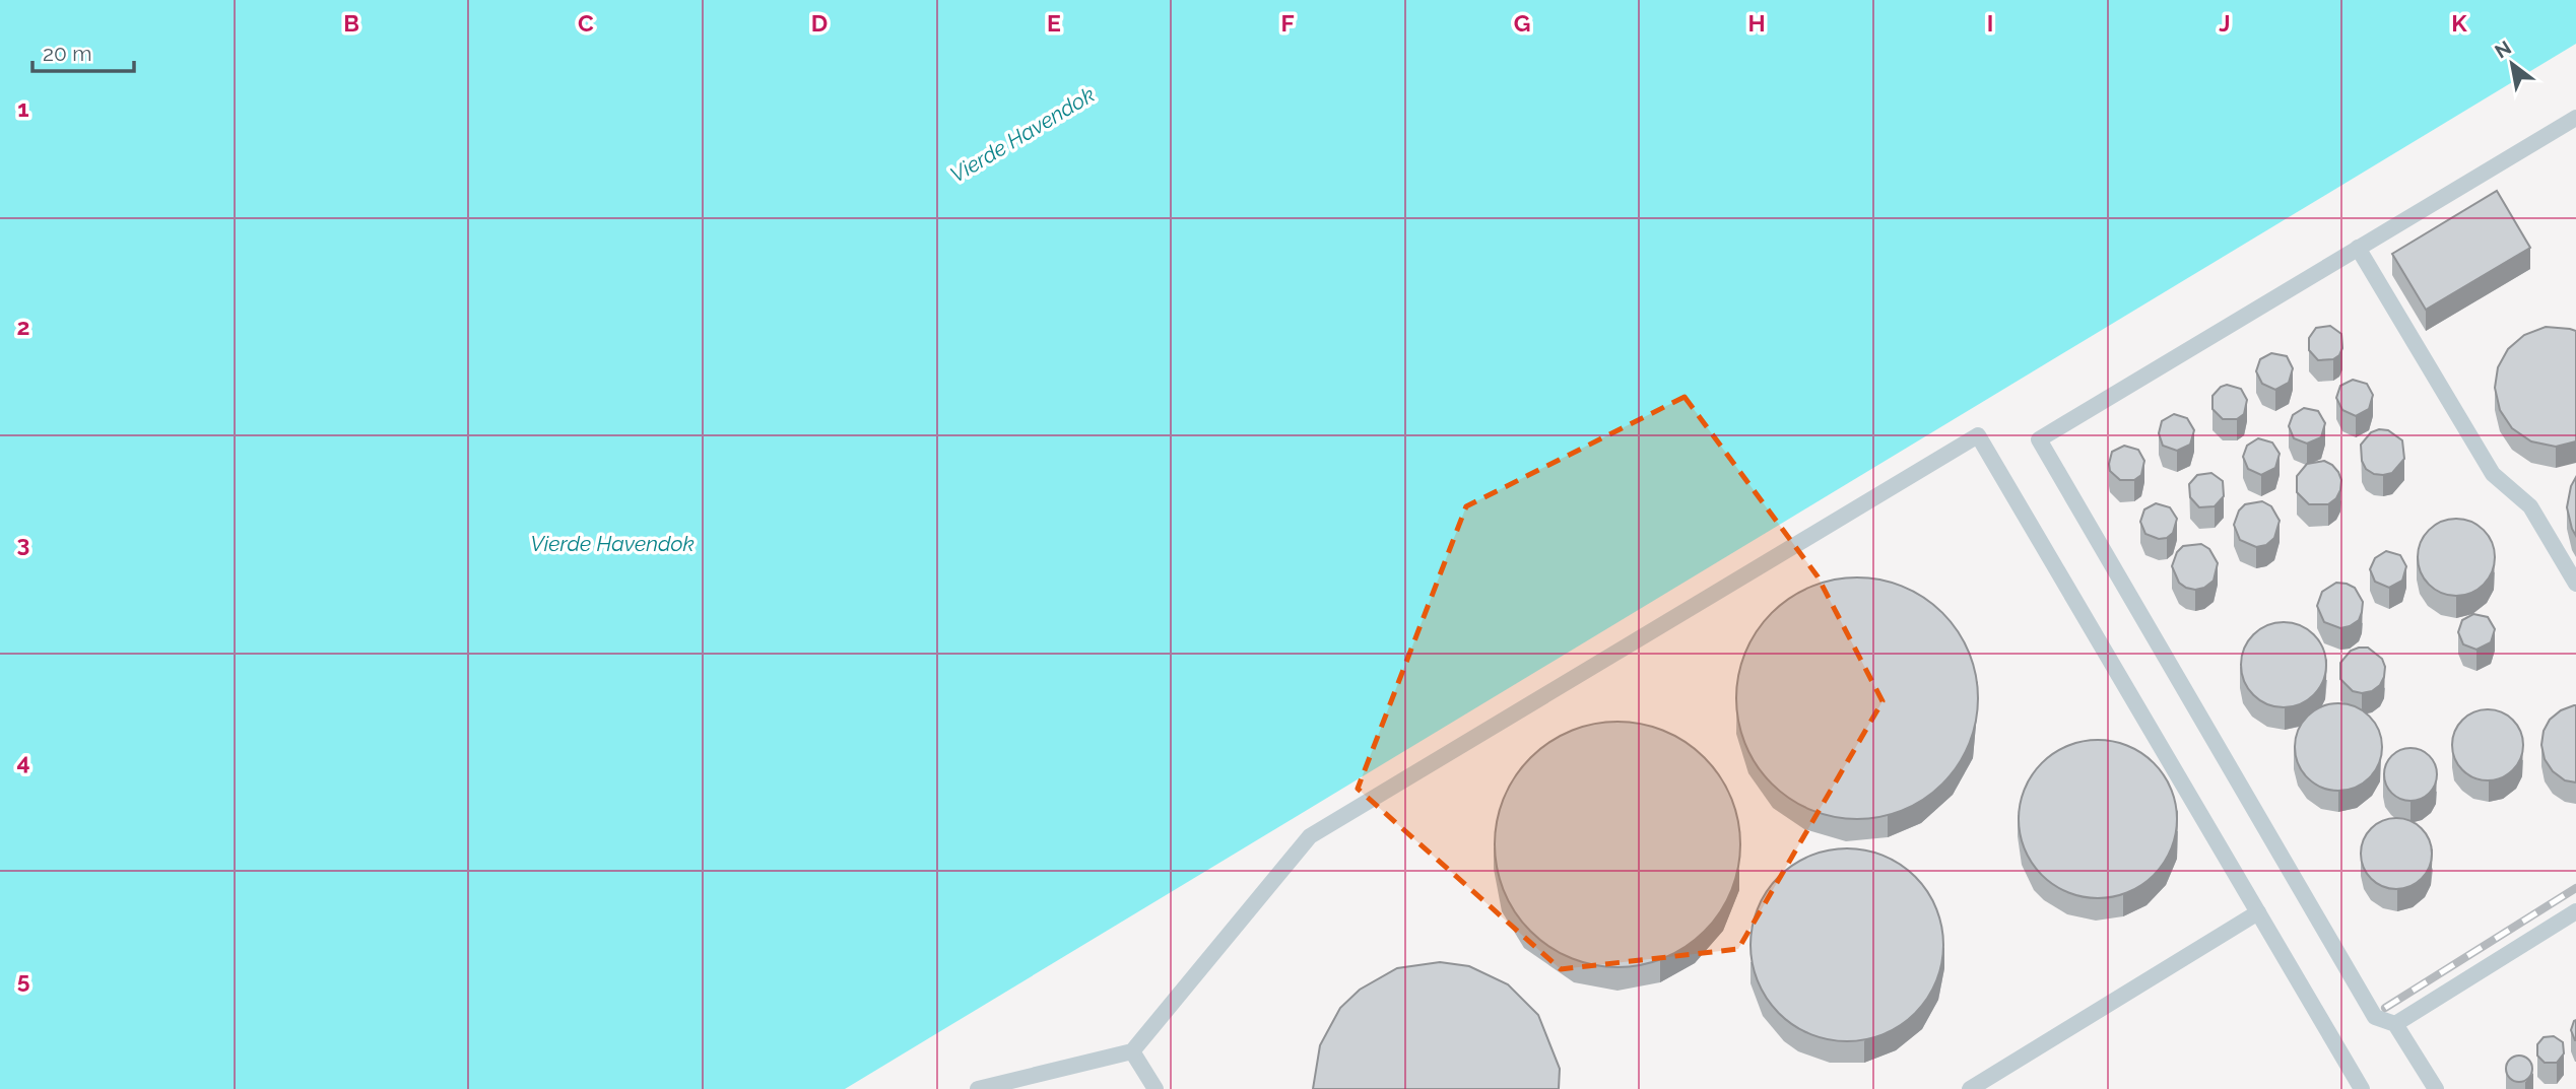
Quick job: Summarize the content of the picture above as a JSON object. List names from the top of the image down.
{
  "water": ["Vierde Havendok"],
  "scale_bar": "20 m",
  "north": "top left",
  "grid": {
    "columns": [
      "B",
      "C",
      "D",
      "E",
      "F",
      "G",
      "H",
      "I",
      "J",
      "K"
    ],
    "rows": [
      "1",
      "2",
      "3",
      "4",
      "5"
    ]
  }
}
